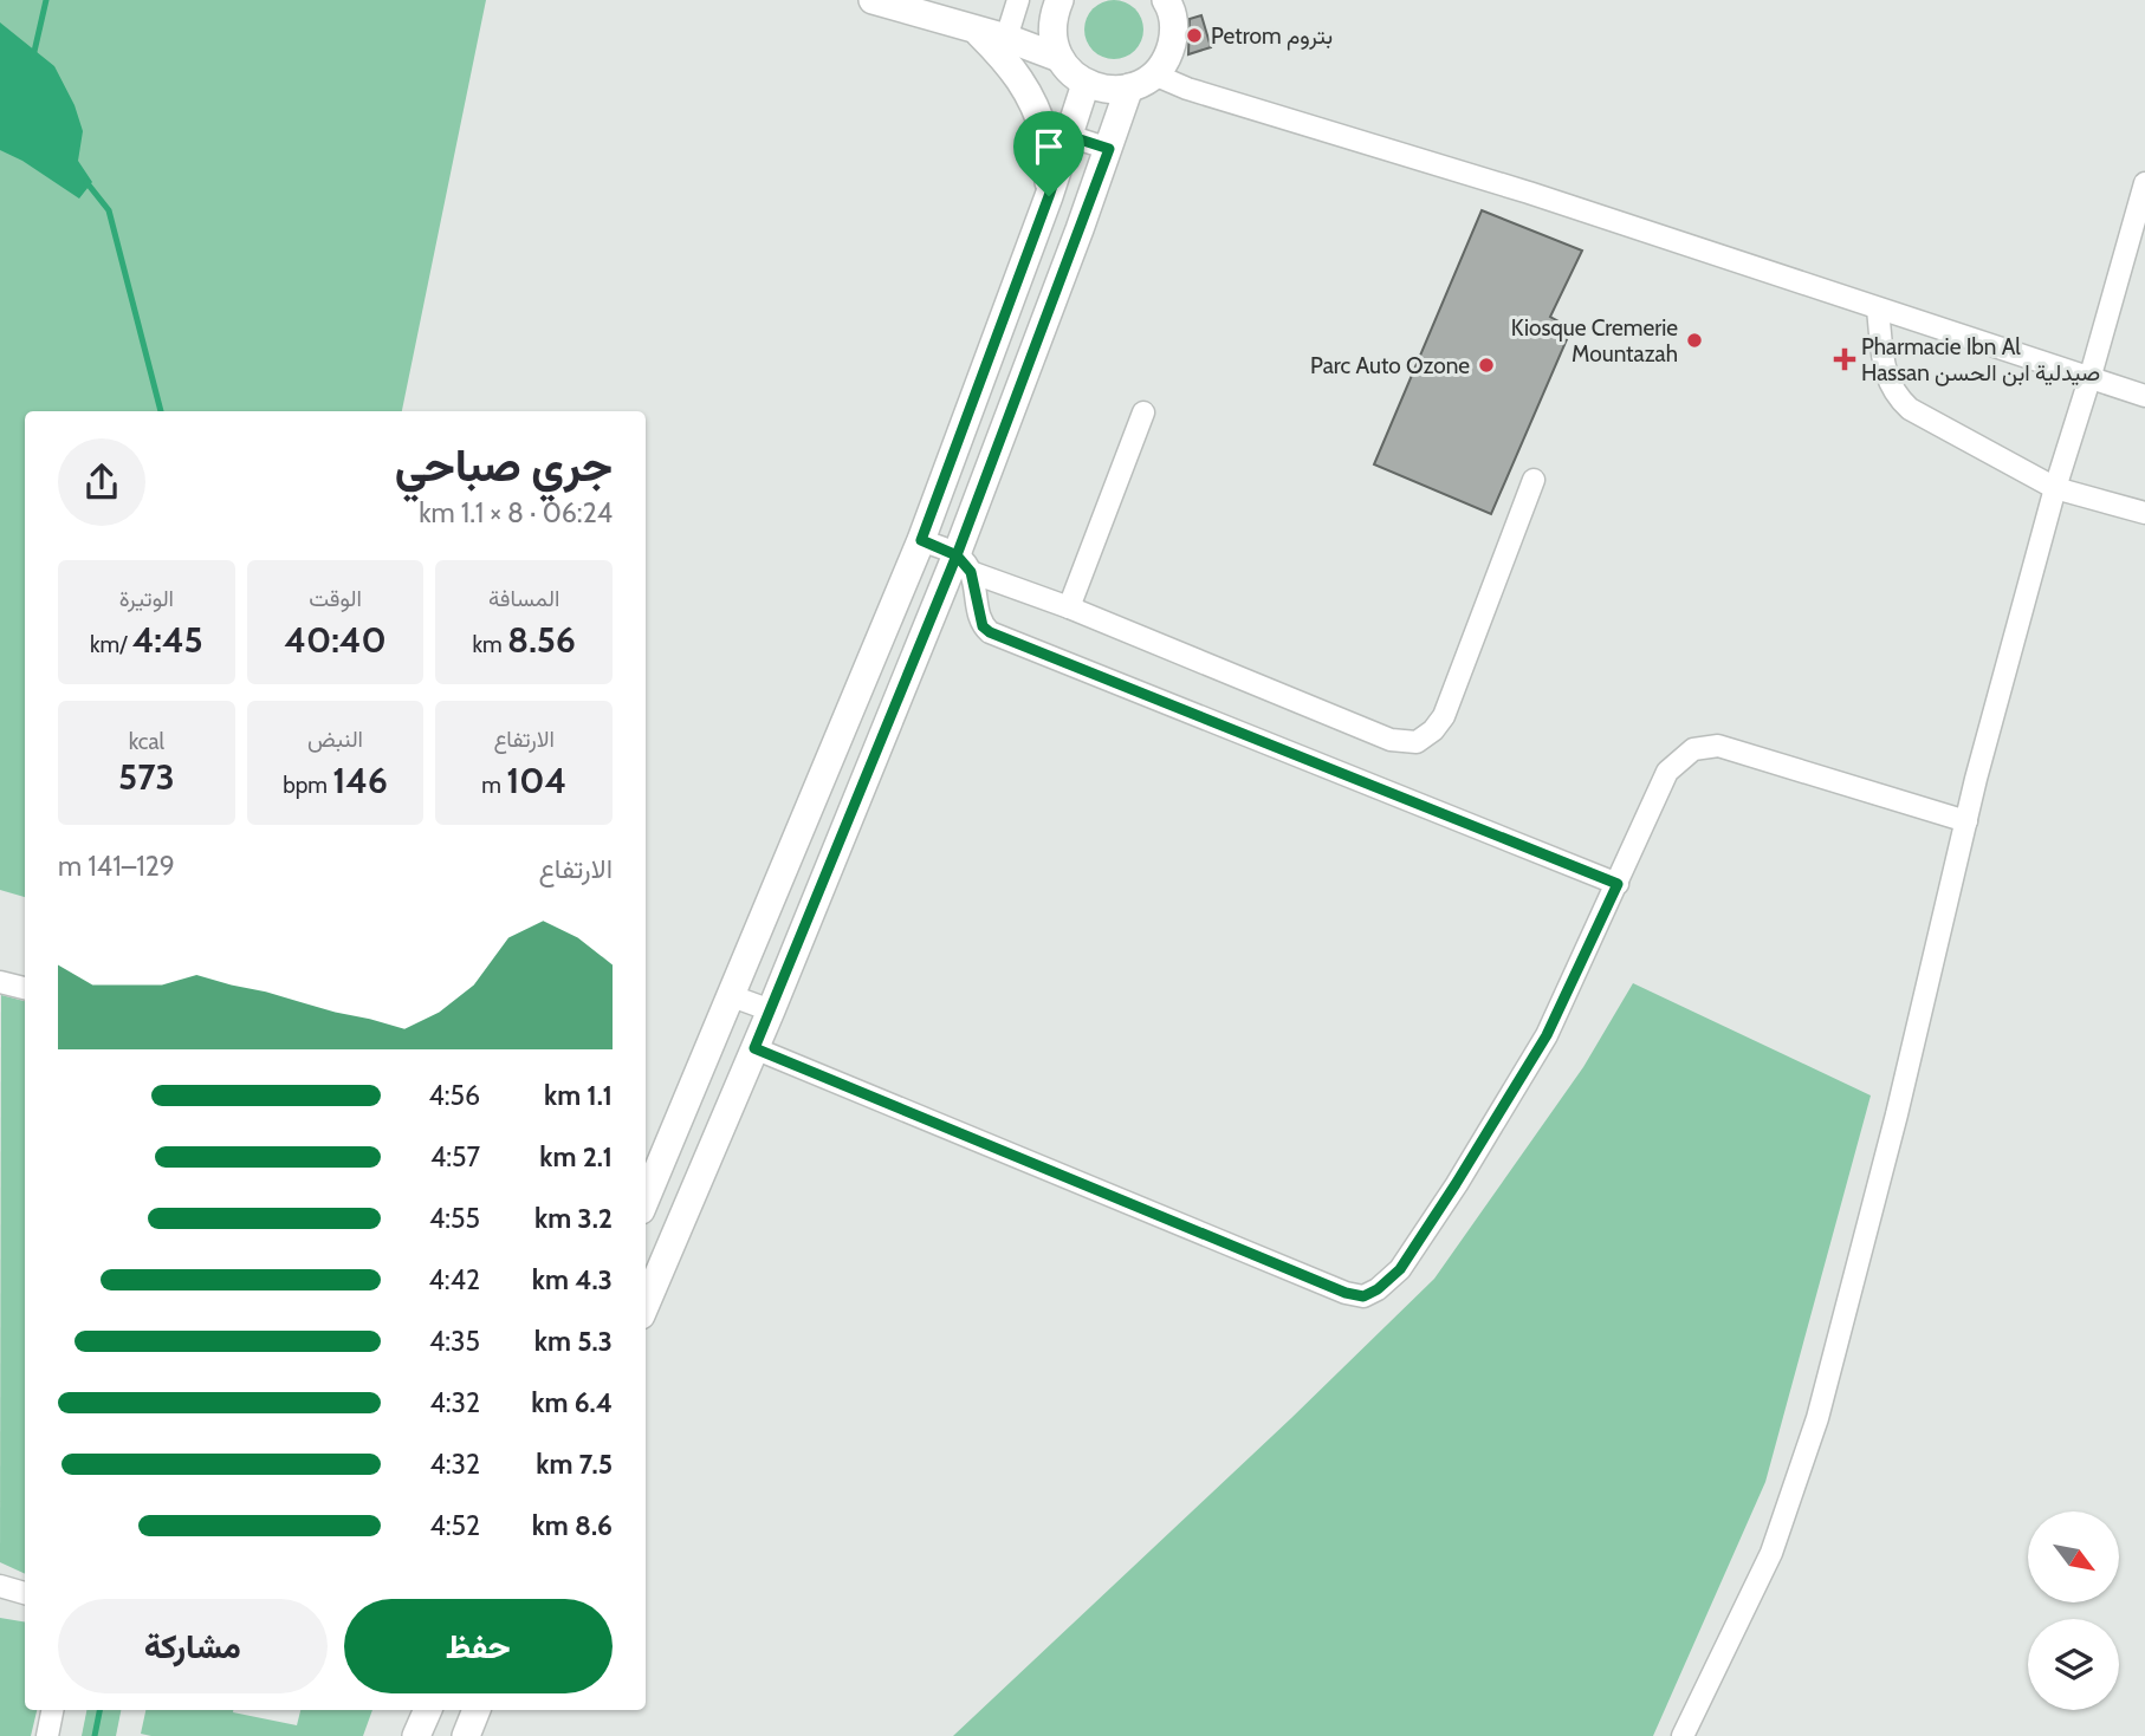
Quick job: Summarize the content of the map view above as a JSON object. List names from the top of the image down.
{
  "places": {
    "other": ["Petrom بتروم", "Kiosque Cremerie Mountazah", "Parc Auto Ozone"],
    "health": ["Pharmacie Ibn Al Hassan صيدلية ابن الحسن"]
  },
  "north": "bottom right",
  "page": {
    "heading": ["جري صباحي", "06:24 · 8 × 1.1 km"],
    "stats": [
      ["المسافة", "8.56 km"],
      ["الوقت", "40:40"],
      ["الوتيرة", "4:45 /km"],
      ["الارتفاع", "104 m"],
      ["النبض", "146 bpm"],
      ["kcal", "573"]
    ],
    "chart": ["الارتفاع", "129–141 m"],
    "list": [
      {
        "name": "1.1 km",
        "note": "4:56"
      },
      {
        "name": "2.1 km",
        "note": "4:57"
      },
      {
        "name": "3.2 km",
        "note": "4:55"
      },
      {
        "name": "4.3 km",
        "note": "4:42"
      },
      {
        "name": "5.3 km",
        "note": "4:35"
      },
      {
        "name": "6.4 km",
        "note": "4:32"
      },
      {
        "name": "7.5 km",
        "note": "4:32"
      },
      {
        "name": "8.6 km",
        "note": "4:52"
      }
    ],
    "buttons": ["حفظ", "مشاركة"]
  }
}
